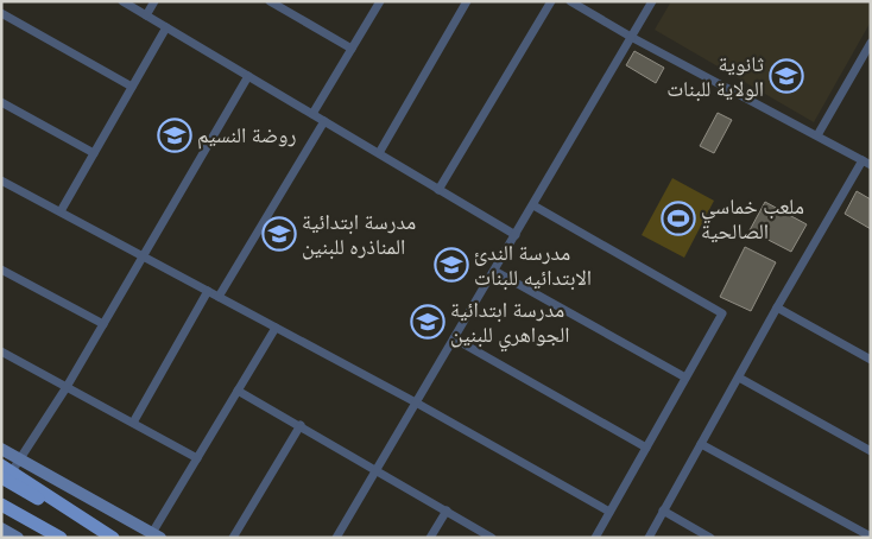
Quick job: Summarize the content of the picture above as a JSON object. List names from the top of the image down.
{
  "places": {
    "school or university": [
      "ثانوية الولاية للبنات",
      "روضة النسيم",
      "مدرسة ابتدائية المناذره للبنين",
      "مدرسة الندئ الابتدائيه للبنات",
      "مدرسة ابتدائية الجواهري للبنين"
    ],
    "sports": ["ملعب خماسي الصالحية"]
  }
}
